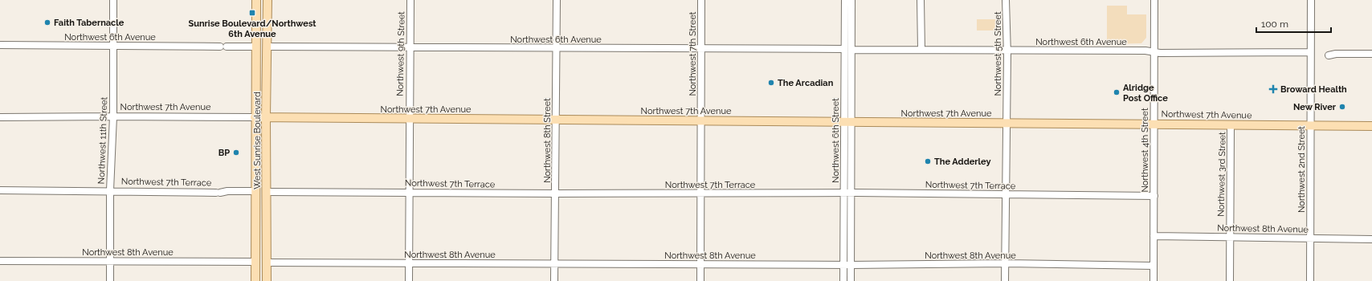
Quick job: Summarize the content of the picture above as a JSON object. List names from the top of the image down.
{
  "streets": {
    "main road": ["Northwest 7th Avenue", "West Sunrise Boulevard"],
    "street": [
      "Northwest 6th Avenue",
      "Northwest 9th Street",
      "Northwest 7th Street",
      "Northwest 5th Street",
      "Northwest 11th Street",
      "Northwest 8th Street",
      "Northwest 6th Street",
      "Northwest 4th Street",
      "Northwest 2nd Street",
      "Northwest 3rd Street",
      "Northwest 7th Terrace",
      "Northwest 8th Avenue"
    ]
  },
  "crossings": [
    ["Northwest 6th Avenue", "Northwest 9th Street"],
    ["Northwest 6th Avenue", "Northwest 7th Street"],
    ["Northwest 6th Avenue", "Northwest 5th Street"],
    ["Northwest 6th Avenue", "Northwest 11th Street"],
    ["Northwest 6th Avenue", "West Sunrise Boulevard"],
    ["Northwest 6th Avenue", "Northwest 8th Street"],
    ["Northwest 6th Avenue", "Northwest 6th Street"],
    ["Northwest 6th Avenue", "Northwest 4th Street"],
    ["Northwest 6th Avenue", "Northwest 2nd Street"],
    ["Northwest 9th Street", "Northwest 7th Avenue"],
    ["Northwest 9th Street", "Northwest 7th Terrace"],
    ["Northwest 9th Street", "Northwest 8th Avenue"],
    ["Northwest 7th Street", "Northwest 7th Avenue"],
    ["Northwest 7th Street", "Northwest 7th Terrace"],
    ["Northwest 7th Street", "Northwest 8th Avenue"],
    ["Northwest 5th Street", "Northwest 7th Avenue"],
    ["Northwest 5th Street", "Northwest 7th Terrace"],
    ["Northwest 5th Street", "Northwest 8th Avenue"],
    ["Northwest 7th Avenue", "Northwest 11th Street"],
    ["Northwest 7th Avenue", "West Sunrise Boulevard"],
    ["Northwest 7th Avenue", "Northwest 8th Street"],
    ["Northwest 7th Avenue", "Northwest 6th Street"],
    ["Northwest 7th Avenue", "Northwest 4th Street"],
    ["Northwest 7th Avenue", "Northwest 2nd Street"],
    ["Northwest 7th Avenue", "Northwest 3rd Street"],
    ["Northwest 11th Street", "Northwest 7th Terrace"],
    ["Northwest 11th Street", "Northwest 8th Avenue"],
    ["West Sunrise Boulevard", "Northwest 7th Terrace"],
    ["West Sunrise Boulevard", "Northwest 8th Avenue"],
    ["Northwest 8th Street", "Northwest 7th Terrace"],
    ["Northwest 8th Street", "Northwest 8th Avenue"],
    ["Northwest 6th Street", "Northwest 7th Terrace"],
    ["Northwest 6th Street", "Northwest 8th Avenue"],
    ["Northwest 4th Street", "Northwest 7th Terrace"],
    ["Northwest 4th Street", "Northwest 8th Avenue"],
    ["Northwest 2nd Street", "Northwest 8th Avenue"],
    ["Northwest 3rd Street", "Northwest 8th Avenue"]
  ],
  "places": {
    "transit": ["Sunrise Boulevard/Northwest 6th Avenue"],
    "other": [
      "Faith Tabernacle",
      "The Arcadian",
      "Alridge Post Office",
      "New River",
      "BP",
      "The Adderley"
    ],
    "health": ["Broward Health"]
  },
  "scale_bar": "100 m"
}
